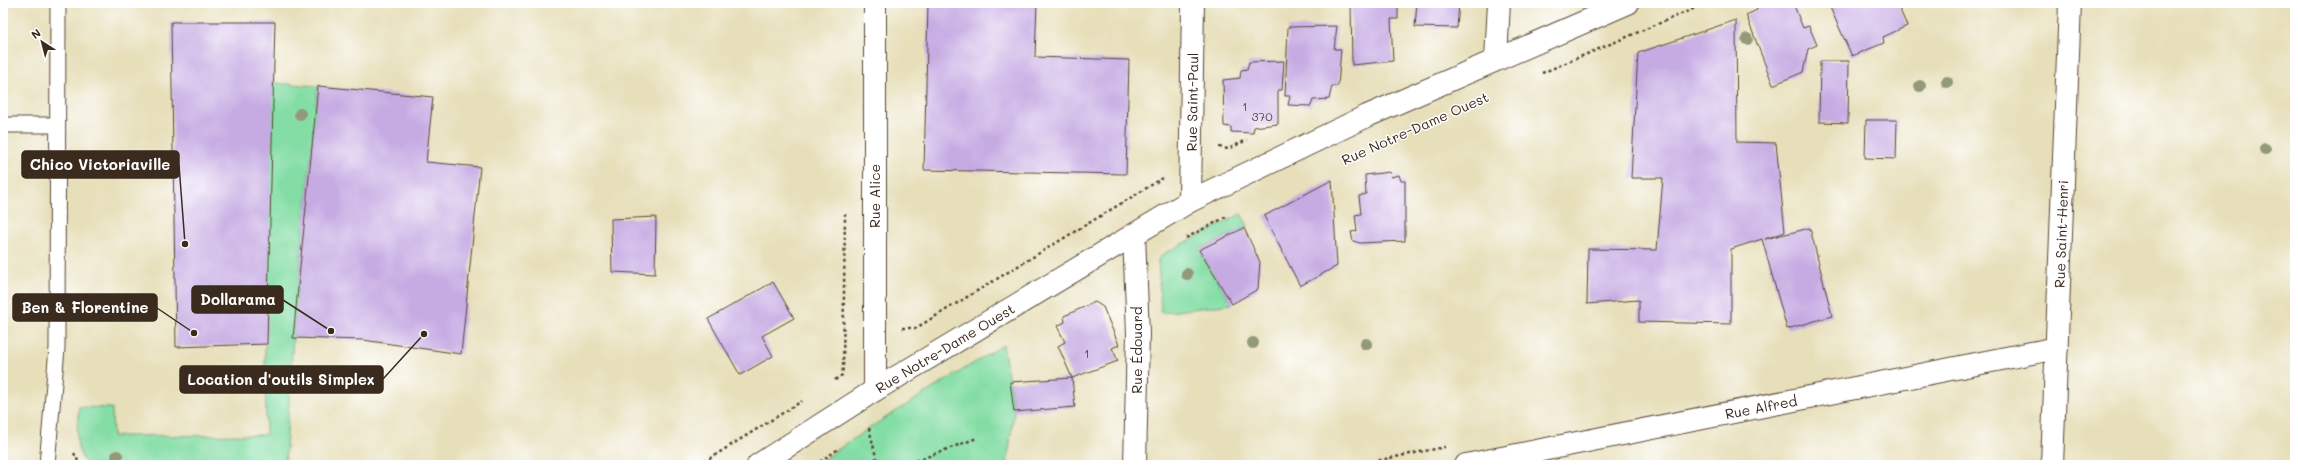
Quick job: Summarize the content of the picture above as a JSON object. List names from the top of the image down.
{
  "streets": {
    "street": [
      "Rue Saint-Paul",
      "Rue Notre-Dame Ouest",
      "Rue Alice",
      "Rue Saint-Henri",
      "Rue Édouard",
      "Rue Alfred"
    ]
  },
  "crossings": [
    ["Rue Saint-Paul", "Rue Notre-Dame Ouest"],
    ["Rue Notre-Dame Ouest", "Rue Alice"],
    ["Rue Notre-Dame Ouest", "Rue Édouard"],
    ["Rue Saint-Henri", "Rue Alfred"]
  ],
  "places": [
    "Chico Victoriaville",
    "Dollarama",
    "Ben & Florentine",
    "Location d'outils Simplex"
  ],
  "house_numbers": ["1", "370", "1"],
  "north": "top left"
}
